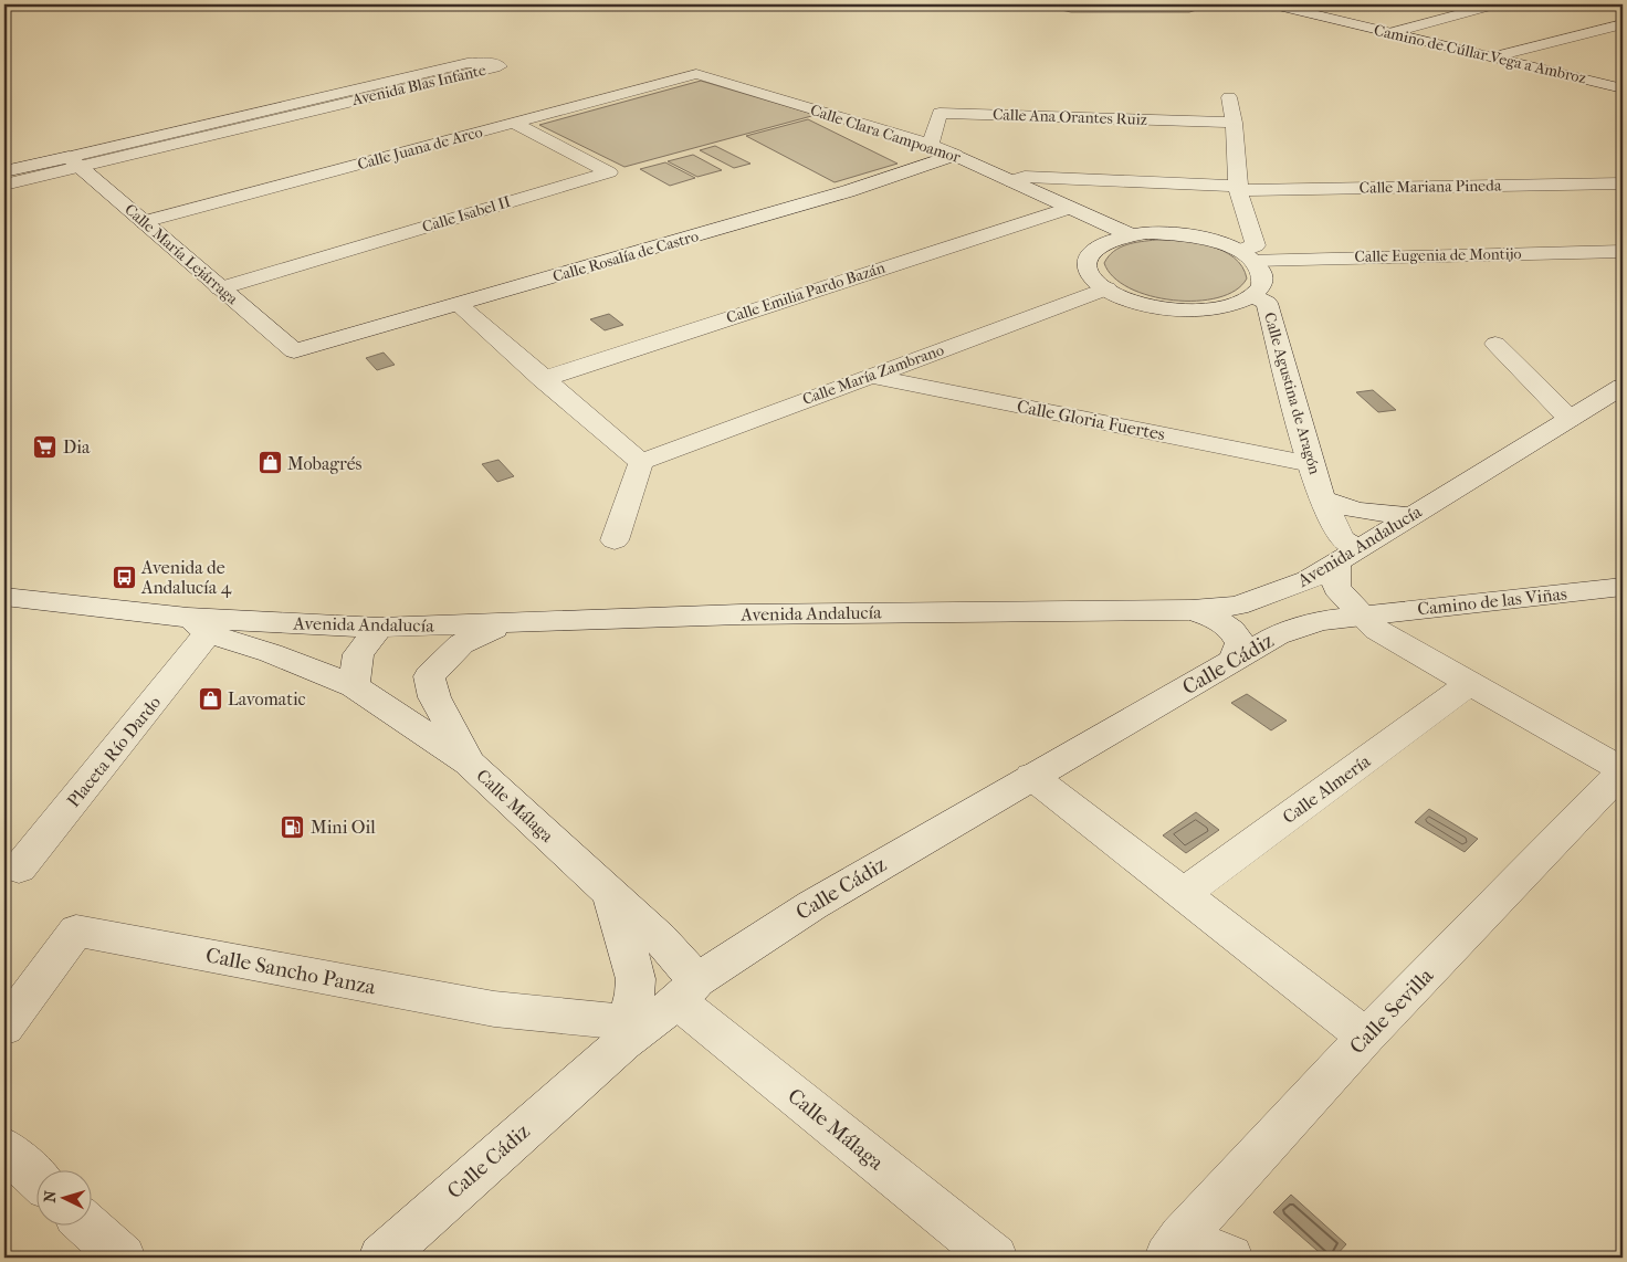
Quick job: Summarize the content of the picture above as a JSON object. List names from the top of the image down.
{
  "streets": {
    "street": [
      "Camino de Cúllar Vega a Ambroz",
      "Avenida Blas Infante",
      "Calle Ana Orantes Ruiz",
      "Calle Clara Campoamor",
      "Calle Juana de Arco",
      "Calle Mariana Pineda",
      "Calle Isabel II",
      "Calle María Lejárraga",
      "Calle Eugenia de Montijo",
      "Calle Rosalía de Castro",
      "Calle Emilia Pardo Bazán",
      "Calle María Zambrano",
      "Calle Agustina de Aragón",
      "Calle Gloria Fuertes",
      "Avenida Andalucía",
      "Camino de las Viñas",
      "Calle Cádiz",
      "Placeta Río Dardo",
      "Calle Almería",
      "Calle Málaga",
      "Calle Sancho Panza",
      "Calle Sevilla"
    ]
  },
  "crossings": [
    ["Avenida Blas Infante", "Calle María Lejárraga"],
    ["Calle Ana Orantes Ruiz", "Calle Clara Campoamor"],
    ["Calle Clara Campoamor", "Calle Juana de Arco"],
    ["Calle Clara Campoamor", "Calle Mariana Pineda"],
    ["Calle Clara Campoamor", "Calle Rosalía de Castro"],
    ["Calle Clara Campoamor", "Calle Emilia Pardo Bazán"],
    ["Calle Juana de Arco", "Calle Isabel II"],
    ["Calle Juana de Arco", "Calle María Lejárraga"],
    ["Calle Isabel II", "Calle María Lejárraga"],
    ["Calle María Lejárraga", "Calle Rosalía de Castro"],
    ["Calle María Zambrano", "Calle Gloria Fuertes"],
    ["Calle Agustina de Aragón", "Calle Gloria Fuertes"],
    ["Calle Agustina de Aragón", "Avenida Andalucía"],
    ["Avenida Andalucía", "Placeta Río Dardo"],
    ["Avenida Andalucía", "Calle Málaga"],
    ["Camino de las Viñas", "Calle Cádiz"],
    ["Calle Cádiz", "Calle Málaga"],
    ["Calle Cádiz", "Calle Sancho Panza"],
    ["Placeta Río Dardo", "Calle Málaga"],
    ["Calle Málaga", "Calle Sancho Panza"]
  ],
  "places": {
    "supermarket": ["Dia"],
    "shop": ["Mobagrés", "Lavomatic"],
    "bus stop": ["Avenida de Andalucía 4"],
    "fuel station": ["Mini Oil"]
  },
  "north": "left"
}
